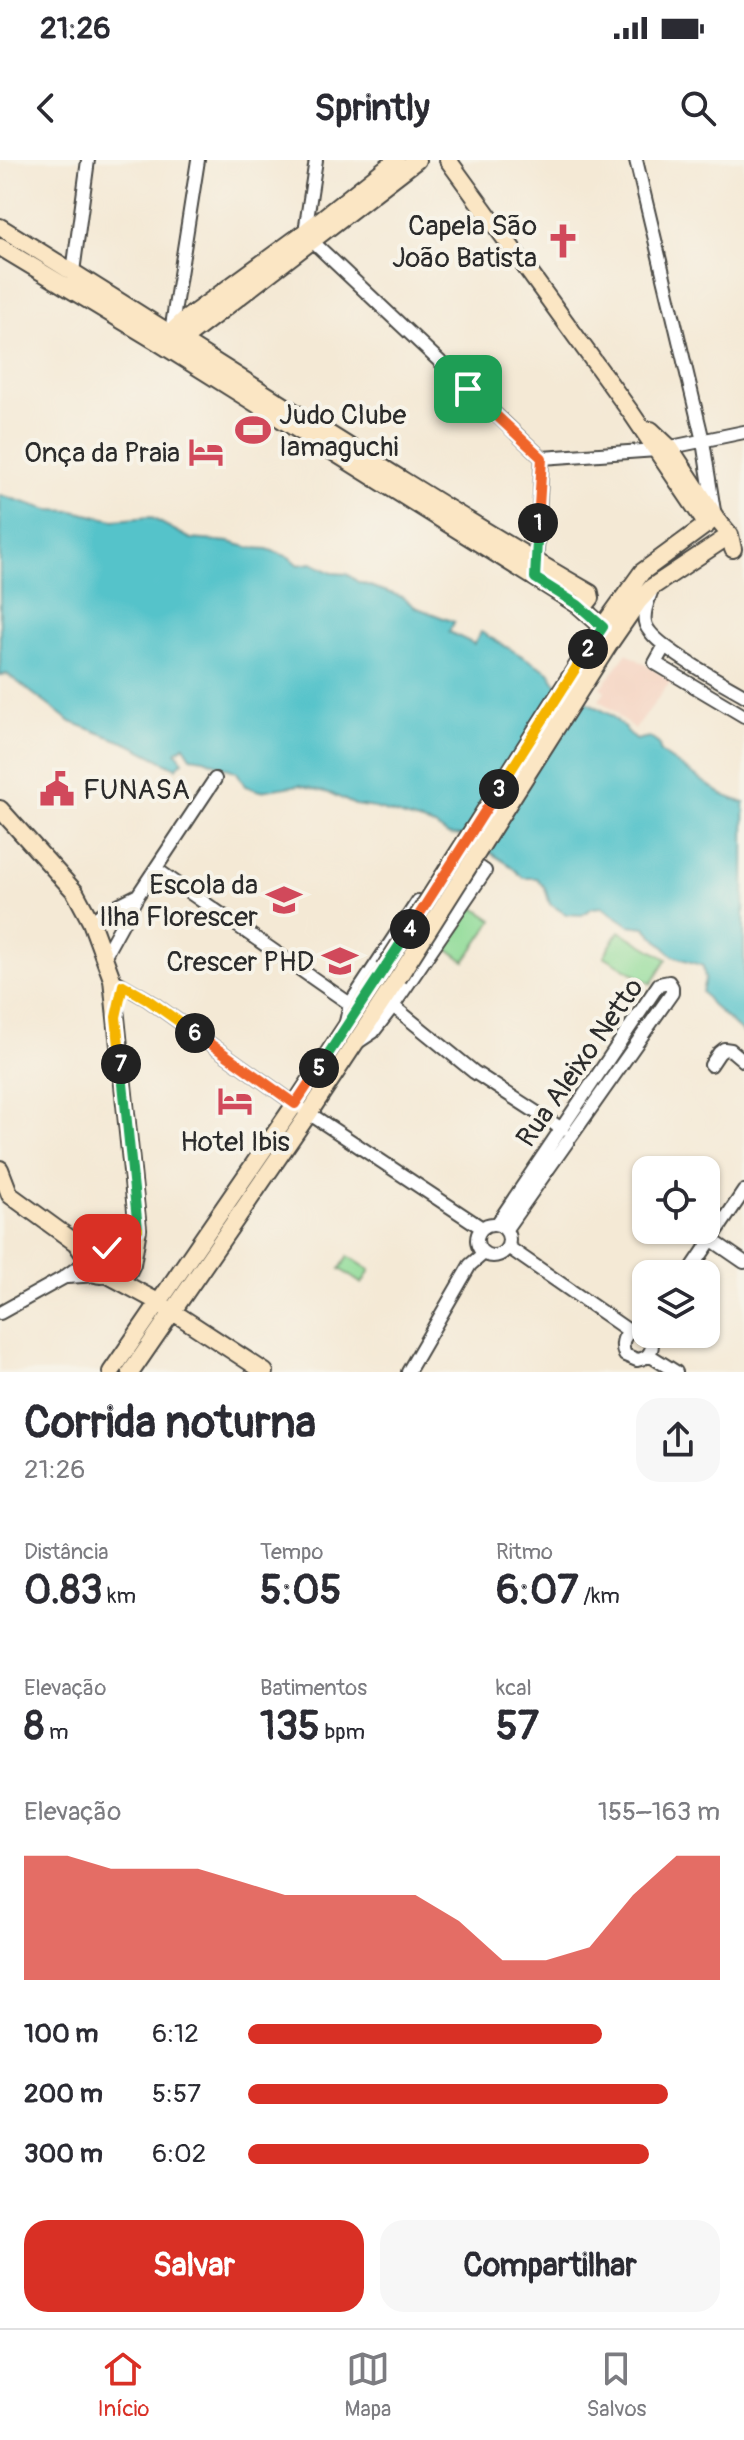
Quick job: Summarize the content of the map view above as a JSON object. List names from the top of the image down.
{
  "streets": {
    "street": ["Rua Aleixo Netto"]
  },
  "places": {
    "church": ["Capela São João Batista"],
    "sports": ["Judo Clube Iamaguchi"],
    "hotel": ["Onça da Praia", "Hotel Ibis"],
    "public building": ["FUNASA"],
    "school or university": ["Escola da Ilha Florescer", "Crescer PHD"]
  },
  "page": {
    "status": "21:26",
    "header": "Sprintly",
    "pins": [
      "1",
      "2",
      "3",
      "4",
      "6",
      "7",
      "5"
    ],
    "heading": ["Corrida noturna", "21:26"],
    "stats": [
      ["Distância", "0.83 km"],
      ["Tempo", "5:05"],
      ["Ritmo", "6:07 /km"],
      ["Elevação", "8 m"],
      ["Batimentos", "135 bpm"],
      ["kcal", "57"]
    ],
    "chart": ["Elevação", "155–163 m"],
    "list": [
      {
        "name": "100 m",
        "note": "6:12"
      },
      {
        "name": "200 m",
        "note": "5:57"
      },
      {
        "name": "300 m",
        "note": "6:02"
      }
    ],
    "buttons": ["Salvar", "Compartilhar"],
    "tabs": ["Início", "Mapa", "Salvos"]
  }
}
